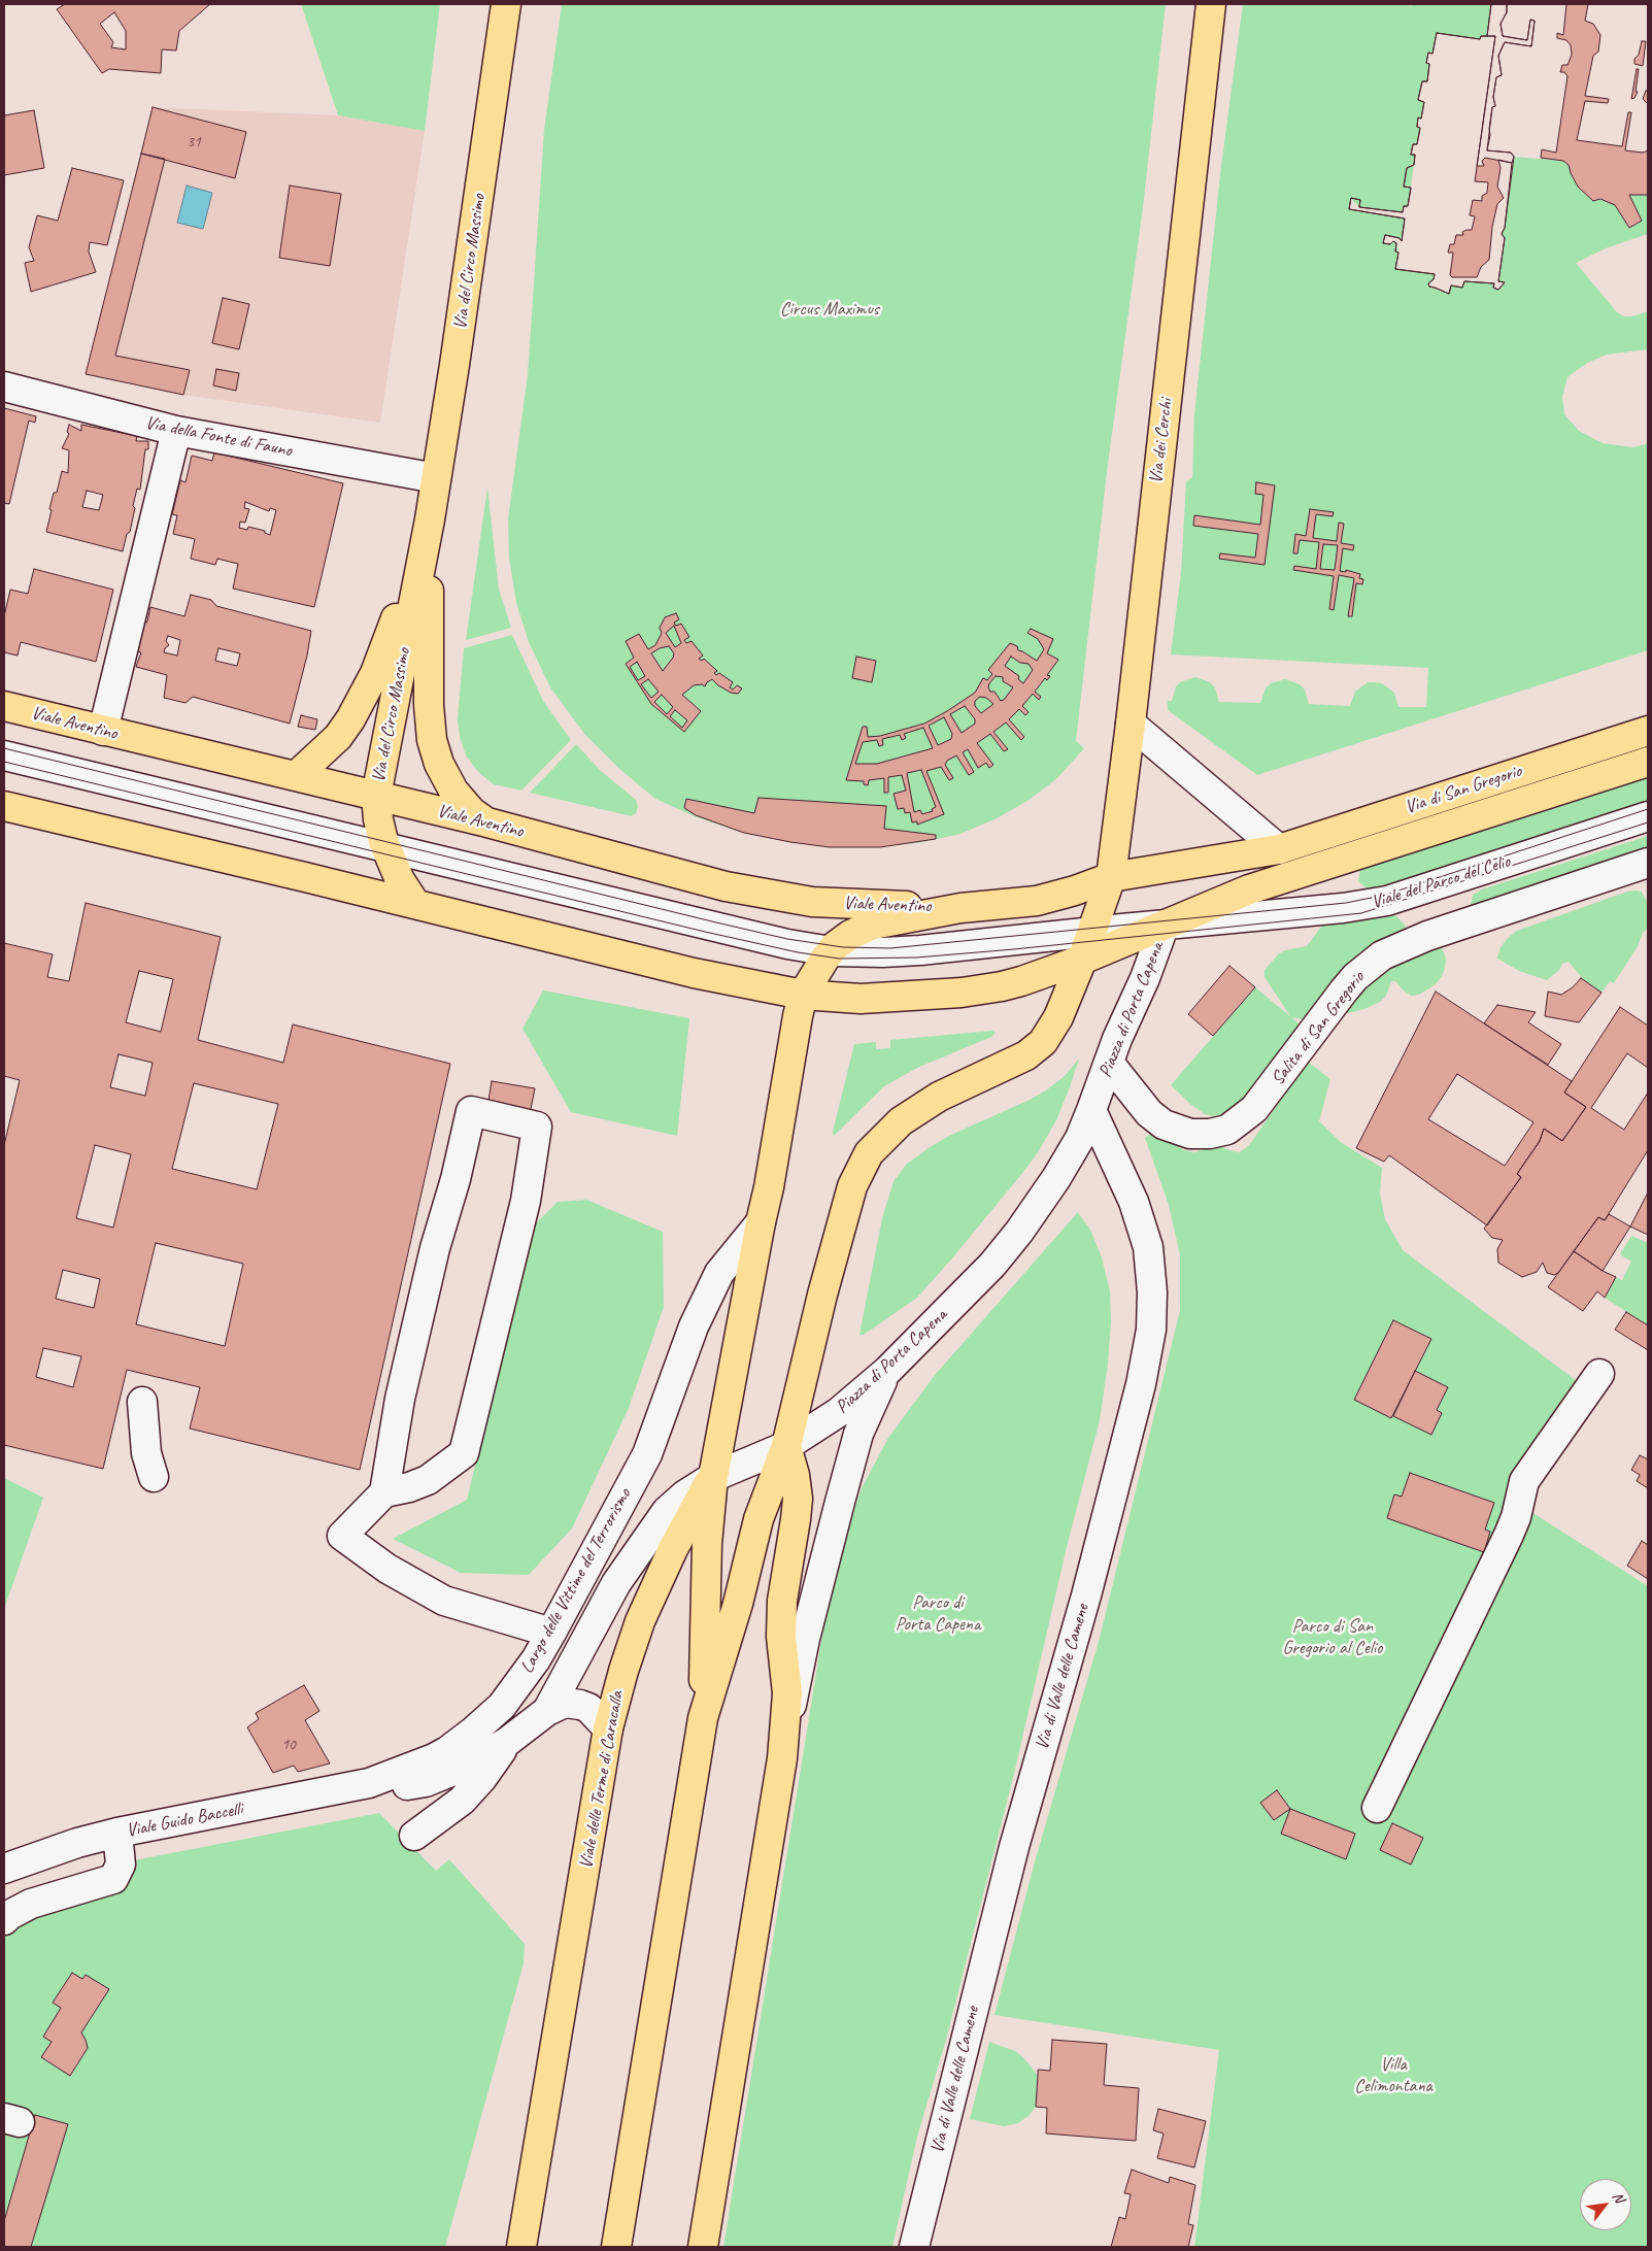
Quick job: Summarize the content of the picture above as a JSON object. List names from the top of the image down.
{
  "streets": {
    "main road": [
      "Via del Circo Massimo",
      "Via dei Cerchi",
      "Viale Aventino",
      "Via di San Gregorio",
      "Piazza di Porta Capena",
      "Viale delle Terme di Caracalla"
    ],
    "street": [
      "Via della Fonte di Fauno",
      "Viale del Parco del Celio",
      "Salita di San Gregorio",
      "Largo delle Vittime del Terrorismo",
      "Via di Valle delle Camene",
      "Viale Guido Baccelli"
    ]
  },
  "crossings": [
    ["Via del Circo Massimo", "Via della Fonte di Fauno"],
    ["Via del Circo Massimo", "Viale Aventino"],
    ["Via di San Gregorio", "Piazza di Porta Capena"],
    ["Viale del Parco del Celio", "Piazza di Porta Capena"],
    ["Piazza di Porta Capena", "Salita di San Gregorio"],
    ["Piazza di Porta Capena", "Via di Valle delle Camene"],
    ["Largo delle Vittime del Terrorismo", "Viale delle Terme di Caracalla"],
    ["Largo delle Vittime del Terrorismo", "Viale Guido Baccelli"]
  ],
  "parks": [
    "Circus Maximus",
    "Parco di Porta Capena",
    "Parco di San Gregorio al Celio",
    "Villa Celimontana"
  ],
  "house_numbers": ["31", "10"],
  "north": "top right"
}
